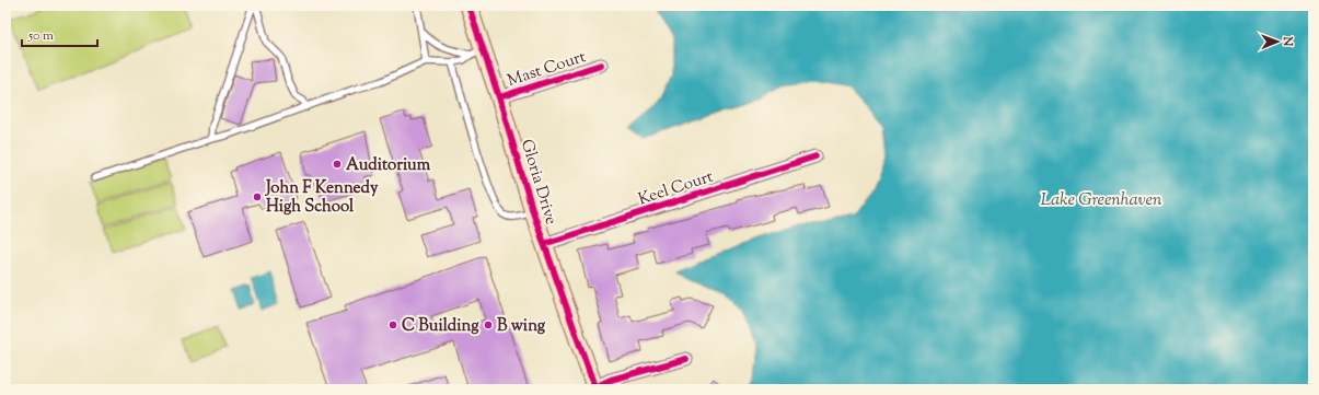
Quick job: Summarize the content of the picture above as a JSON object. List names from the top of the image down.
{
  "streets": {
    "street": ["Mast Court", "Gloria Drive", "Keel Court"]
  },
  "crossings": [
    ["Mast Court", "Gloria Drive"],
    ["Gloria Drive", "Keel Court"]
  ],
  "water": ["Lake Greenhaven"],
  "places": [
    "Auditorium",
    "John F Kennedy High School",
    "C Building",
    "B wing"
  ],
  "scale_bar": "50 m",
  "north": "right"
}
